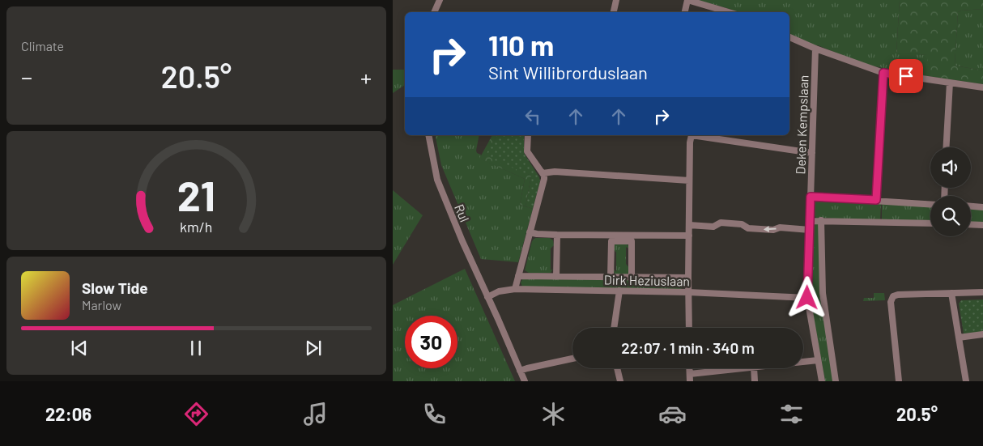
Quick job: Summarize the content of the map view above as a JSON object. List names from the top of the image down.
{
  "streets": {
    "street": ["Deken Kempslaan", "Rul", "Dirk Heziuslaan"]
  },
  "crossings": [
    ["Deken Kempslaan", "Dirk Heziuslaan"],
    ["Rul", "Dirk Heziuslaan"]
  ],
  "page": {
    "tile": "Climate",
    "turn": ["110 m", "Sint Willibrorduslaan"],
    "heat": ["−", "20.5°", "+"],
    "song": ["Slow Tide", "Marlow"],
    "limit": "30",
    "trip": "22:07 · 1 min · 340 m",
    "tabs": ["22:06", "20.5°"],
    "gauge": ["21", "km/h"]
  }
}
